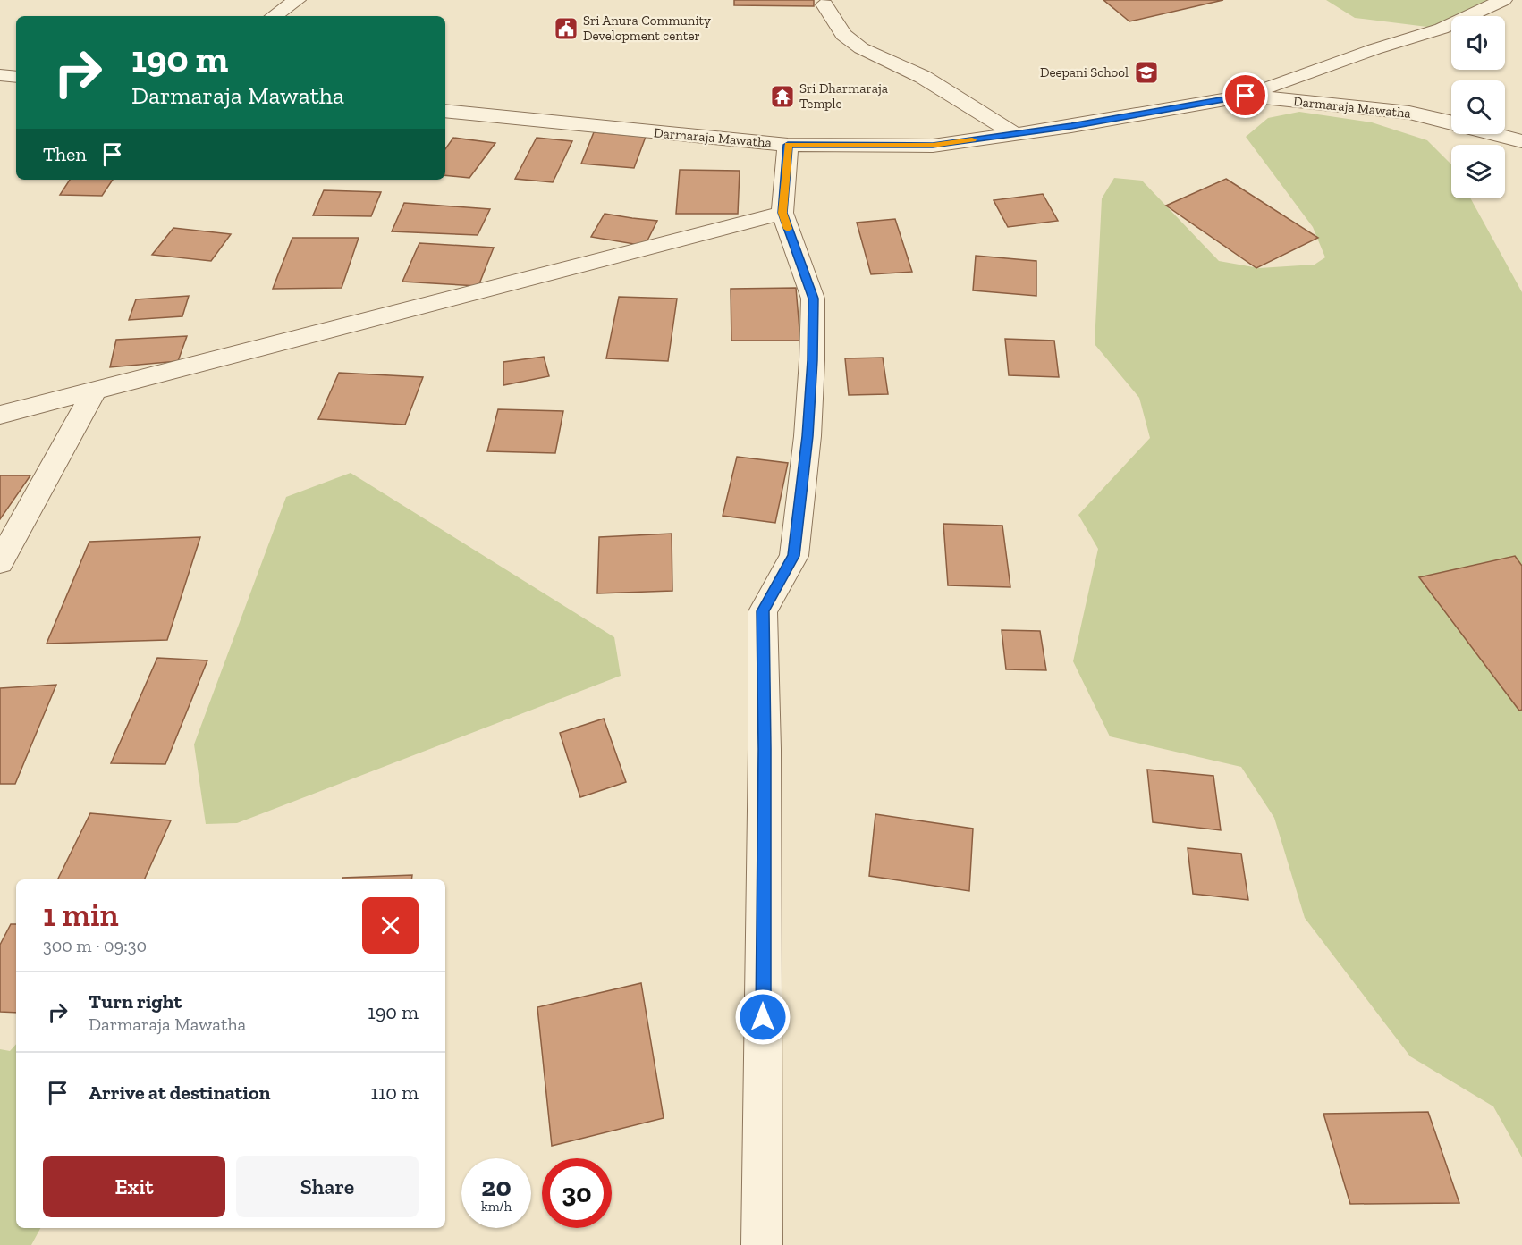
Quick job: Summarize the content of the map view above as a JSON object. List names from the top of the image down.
{
  "streets": {
    "street": ["Darmaraja Mawatha"]
  },
  "places": {
    "public building": ["Sri Anura Community Development center"],
    "school or university": ["Deepani School"],
    "temple": ["Sri Dharmaraja Temple"]
  },
  "page": {
    "turn": ["190 m", "Darmaraja Mawatha"],
    "then": "Then",
    "heading": ["1 min", "300 m · 09:30"],
    "list": [
      {
        "name": "Turn right",
        "note": "Darmaraja Mawatha",
        "value": "190 m"
      },
      {
        "name": "Arrive at destination",
        "value": "110 m"
      }
    ],
    "buttons": ["Exit", "Share"],
    "speed": "20 km/h",
    "limit": "30"
  }
}
